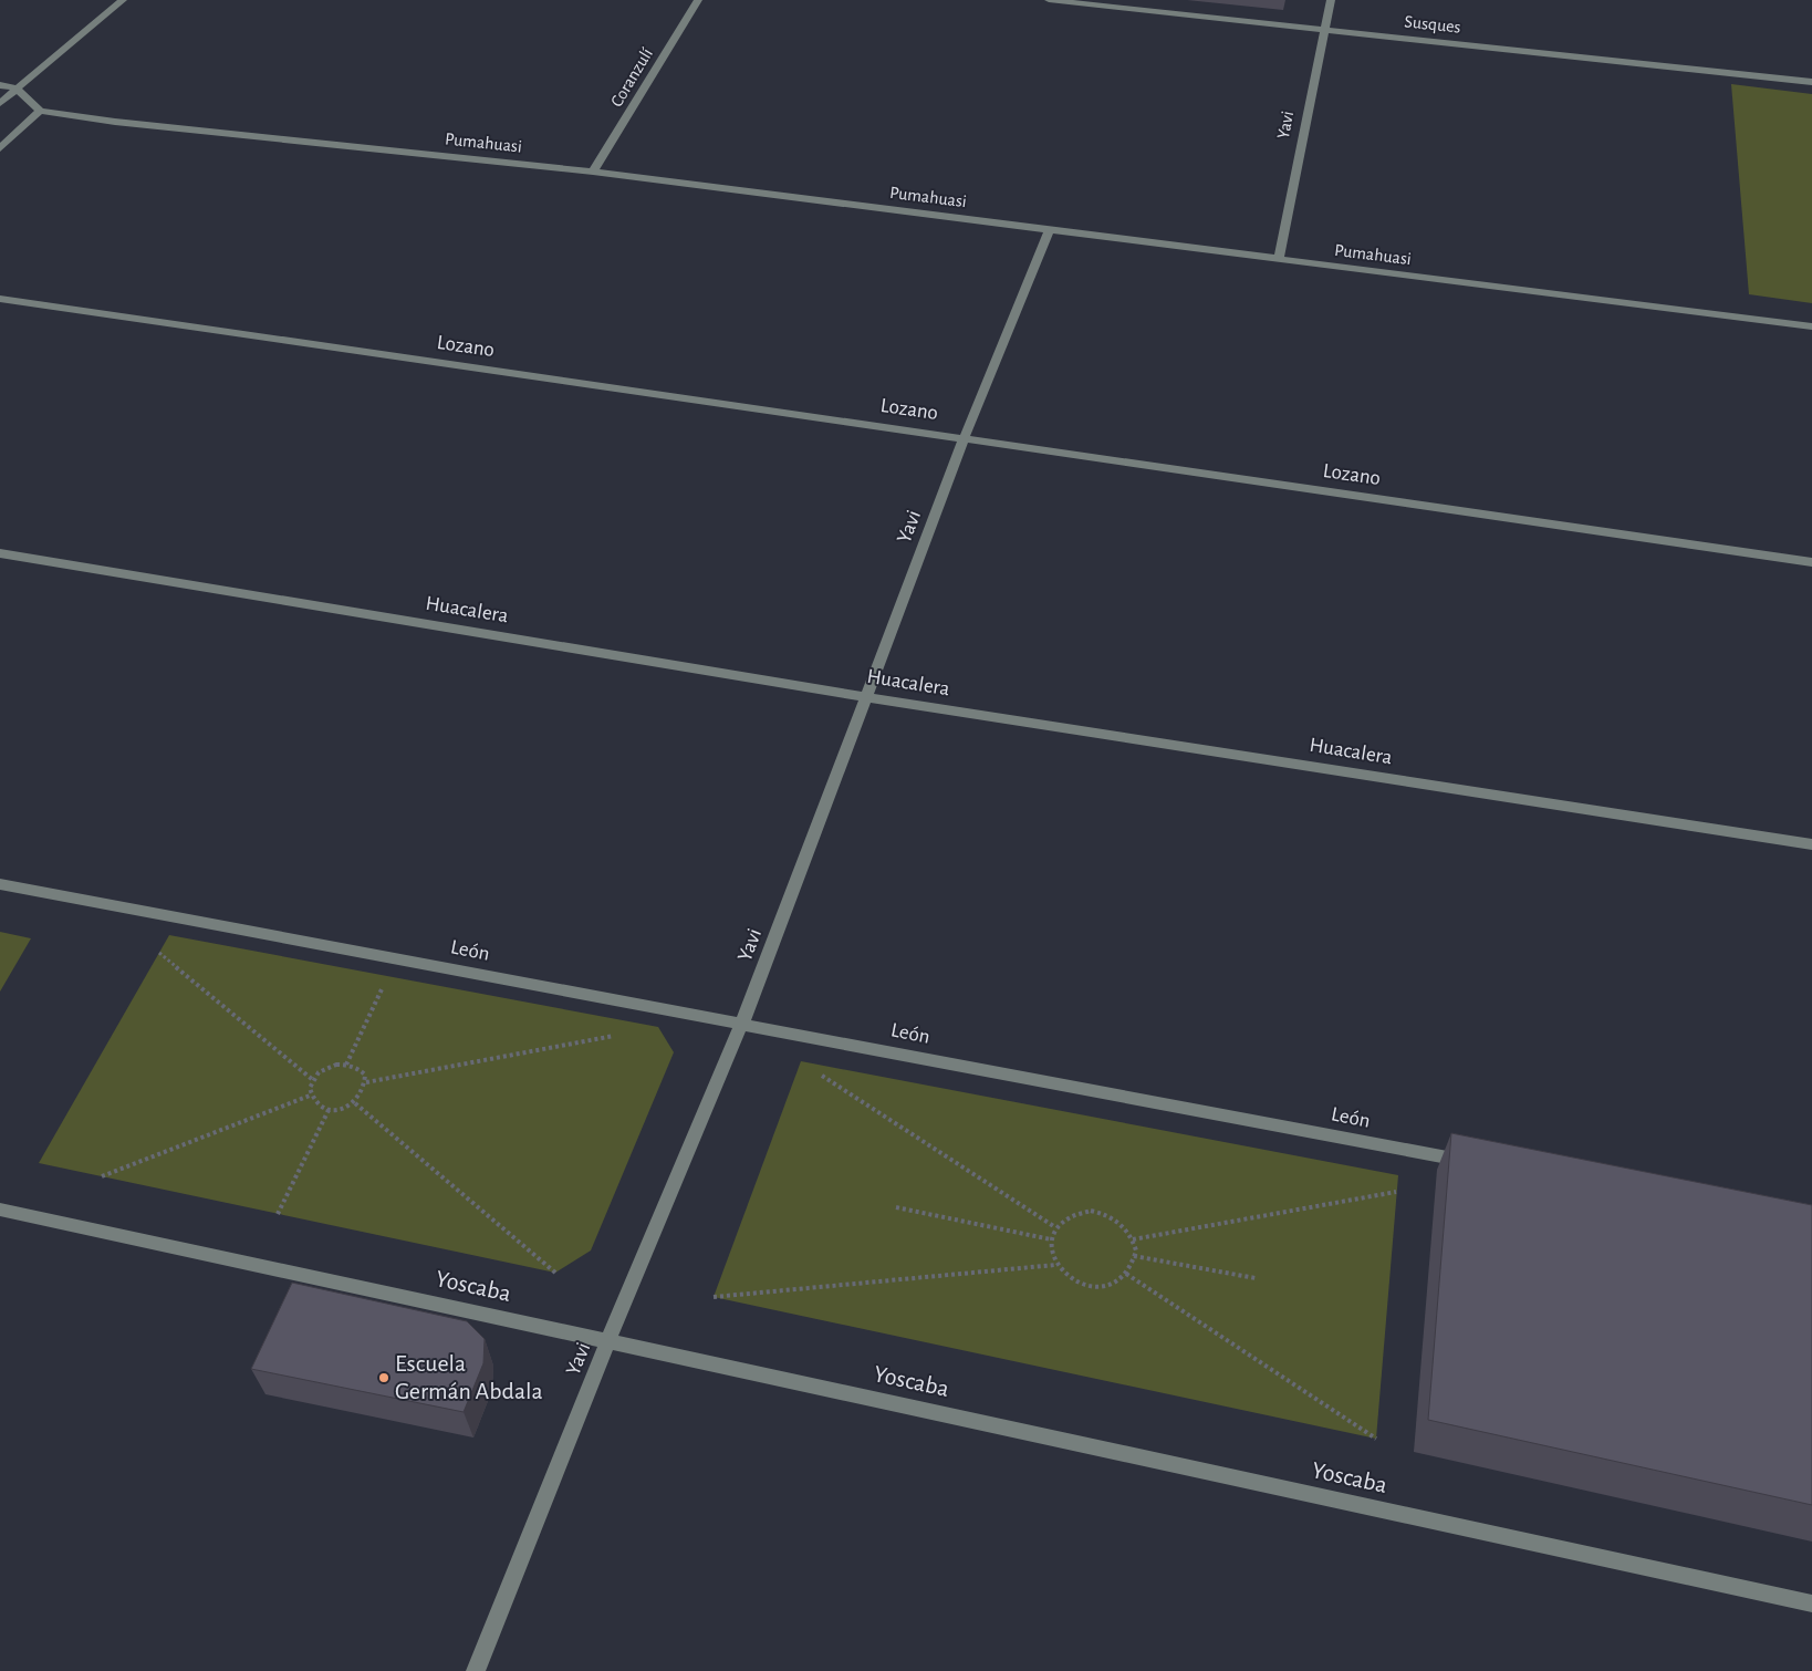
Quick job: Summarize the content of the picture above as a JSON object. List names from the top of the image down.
{
  "streets": {
    "street": [
      "Susques",
      "Coranzulí",
      "Yavi",
      "Pumahuasi",
      "Lozano",
      "Huacalera",
      "León",
      "Yoscaba"
    ]
  },
  "crossings": [
    ["Susques", "Yavi"],
    ["Coranzulí", "Pumahuasi"],
    ["Yavi", "Pumahuasi"],
    ["Yavi", "Lozano"],
    ["Yavi", "Huacalera"],
    ["Yavi", "León"],
    ["Yavi", "Yoscaba"]
  ],
  "places": ["Escuela Germán Abdala"]
}
